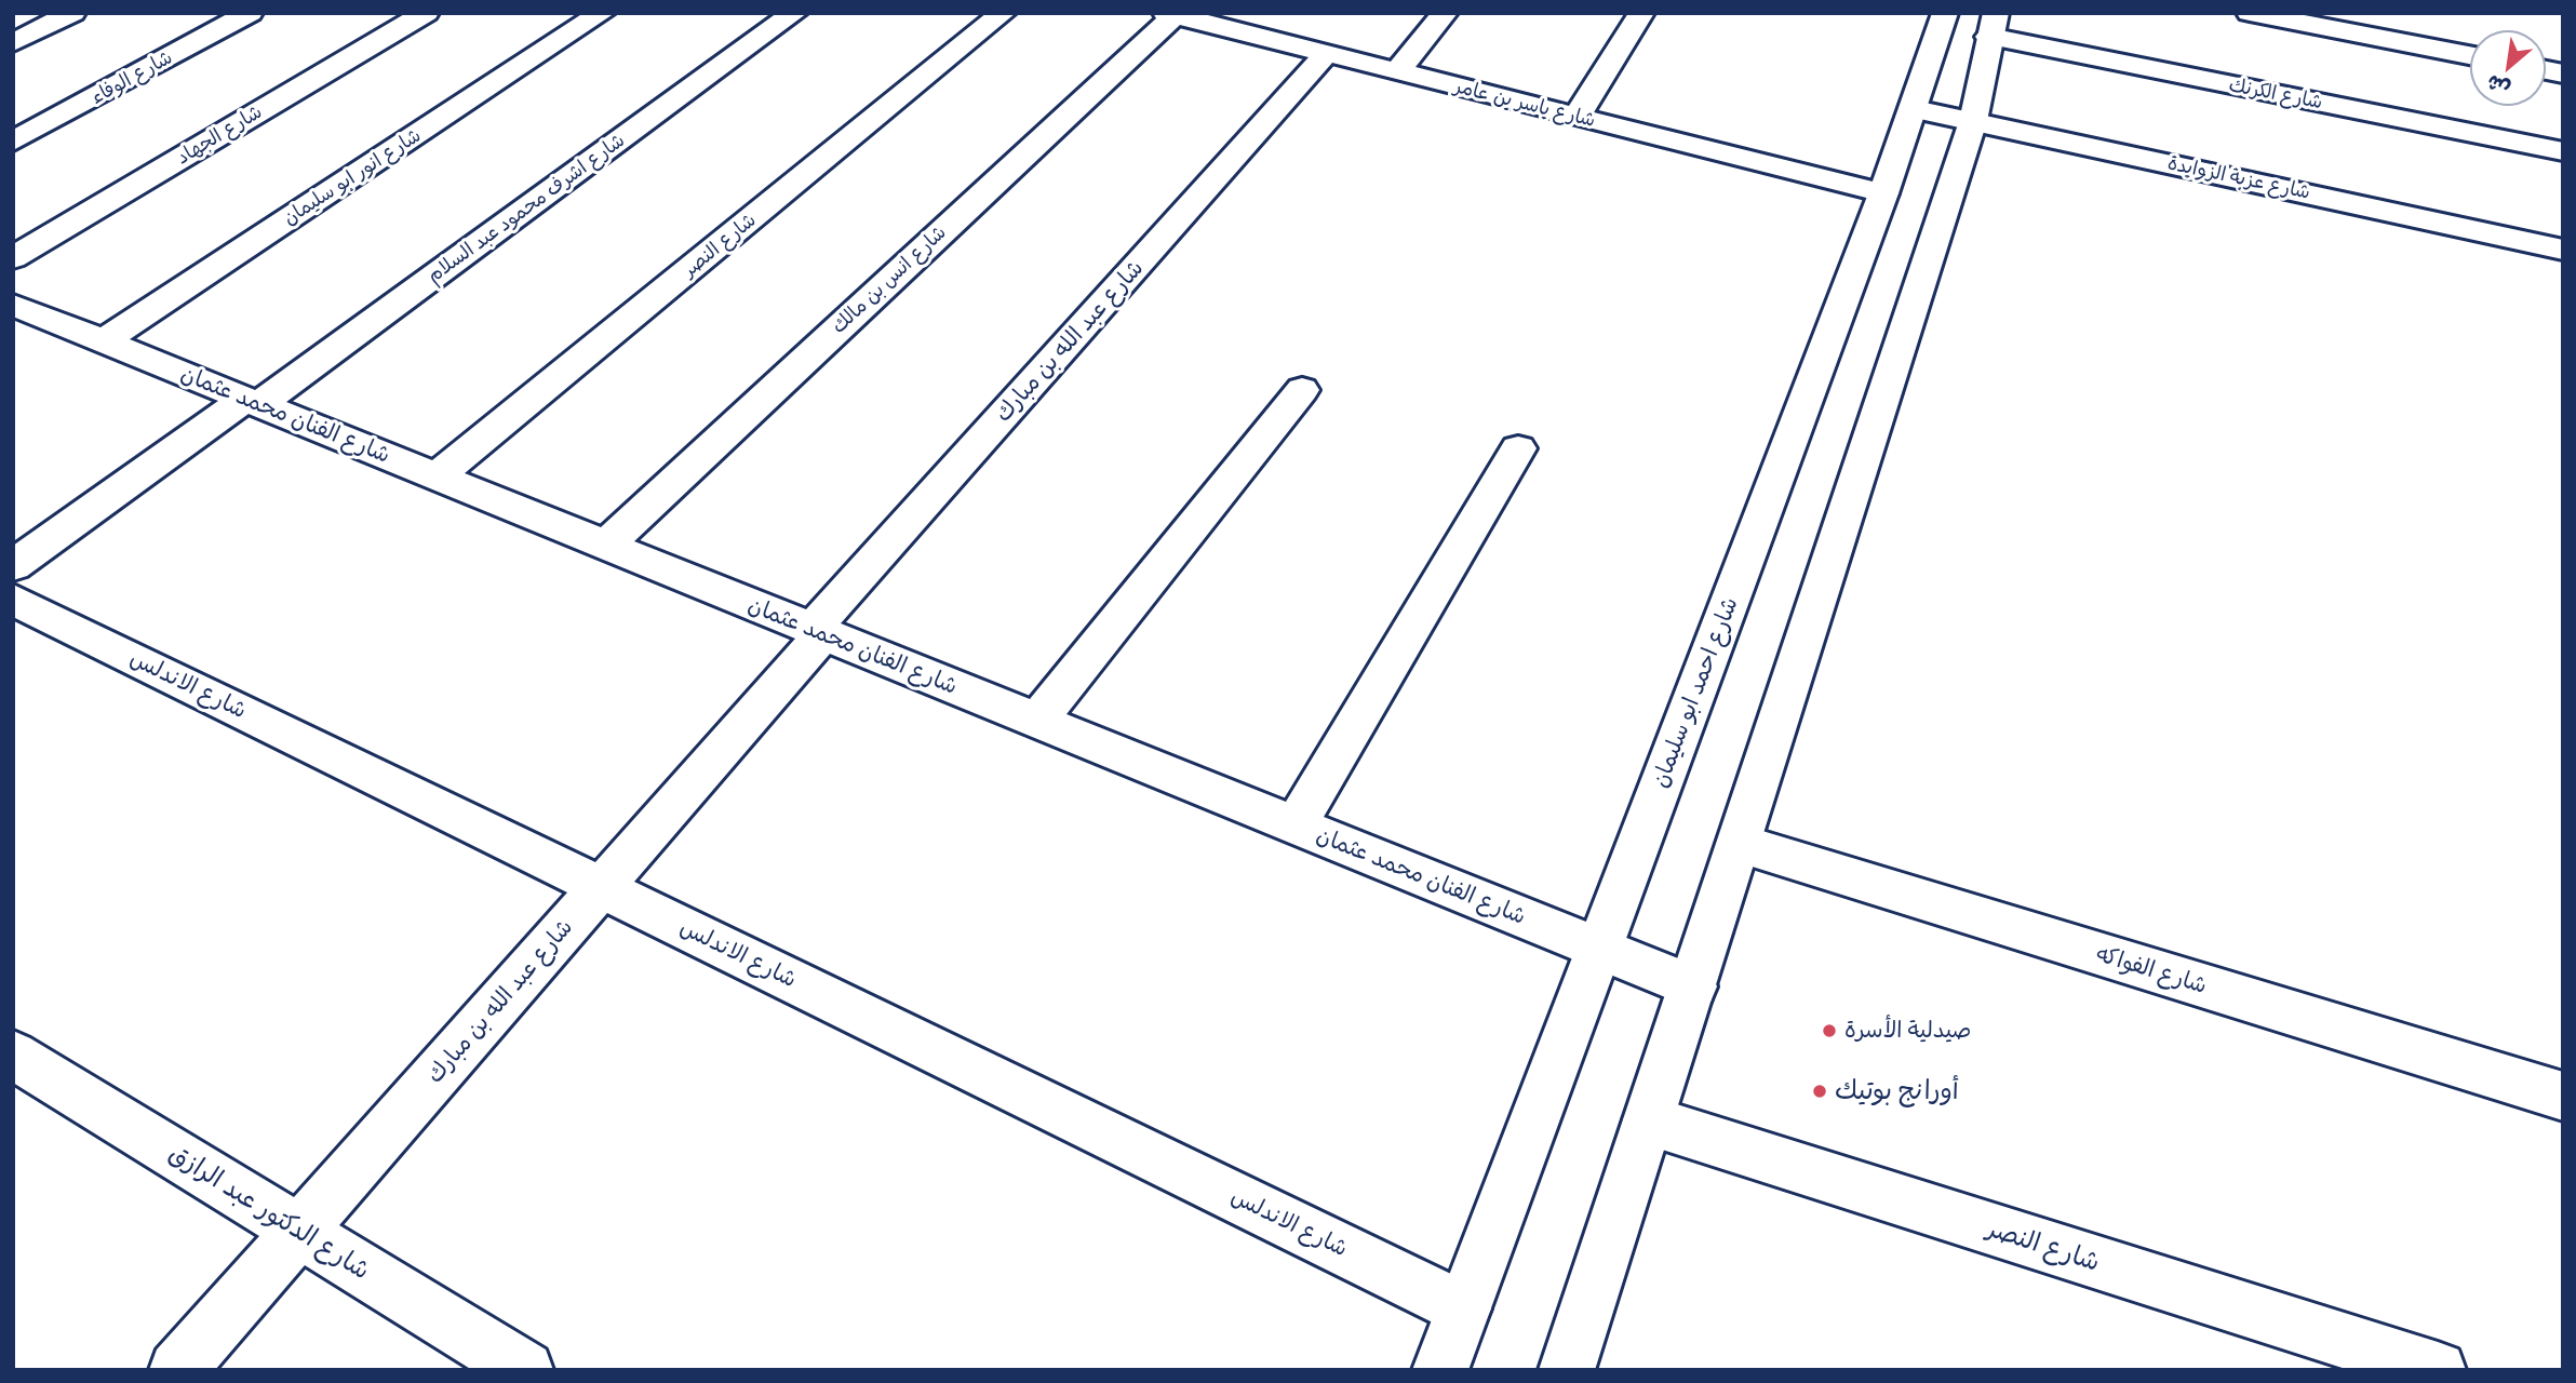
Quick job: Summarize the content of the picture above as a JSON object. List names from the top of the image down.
{
  "streets": {
    "street": [
      "شارع الوفاء",
      "شارع الكرنك",
      "شارع ياسر بن عامر",
      "شارع الجهاد",
      "شارع انور ابو سليمان",
      "شارع عزبة الزوايدة",
      "شارع اشرف محمود عبد السلام",
      "شارع النصر",
      "شارع انس بن مالك",
      "شارع عبد الله بن مبارك",
      "شارع الفنان محمد عثمان",
      "شارع الاندلس",
      "شارع احمد ابو سليمان",
      "شارع الفواكه",
      "شارع الدكتور عبد الرازق"
    ]
  },
  "crossings": [
    ["شارع الكرنك", "شارع احمد ابو سليمان"],
    ["شارع ياسر بن عامر", "شارع انس بن مالك"],
    ["شارع ياسر بن عامر", "شارع عبد الله بن مبارك"],
    ["شارع ياسر بن عامر", "شارع احمد ابو سليمان"],
    ["شارع انور ابو سليمان", "شارع الفنان محمد عثمان"],
    ["شارع عزبة الزوايدة", "شارع احمد ابو سليمان"],
    ["شارع اشرف محمود عبد السلام", "شارع الفنان محمد عثمان"],
    ["شارع النصر", "شارع الفنان محمد عثمان"],
    ["شارع النصر", "شارع احمد ابو سليمان"],
    ["شارع انس بن مالك", "شارع الفنان محمد عثمان"],
    ["شارع عبد الله بن مبارك", "شارع الفنان محمد عثمان"],
    ["شارع عبد الله بن مبارك", "شارع الاندلس"],
    ["شارع عبد الله بن مبارك", "شارع الدكتور عبد الرازق"],
    ["شارع الفنان محمد عثمان", "شارع احمد ابو سليمان"],
    ["شارع الاندلس", "شارع احمد ابو سليمان"],
    ["شارع احمد ابو سليمان", "شارع الفواكه"]
  ],
  "places": ["صيدلية الأسرة", "أورانج بوتيك"],
  "north": "bottom left"
}
